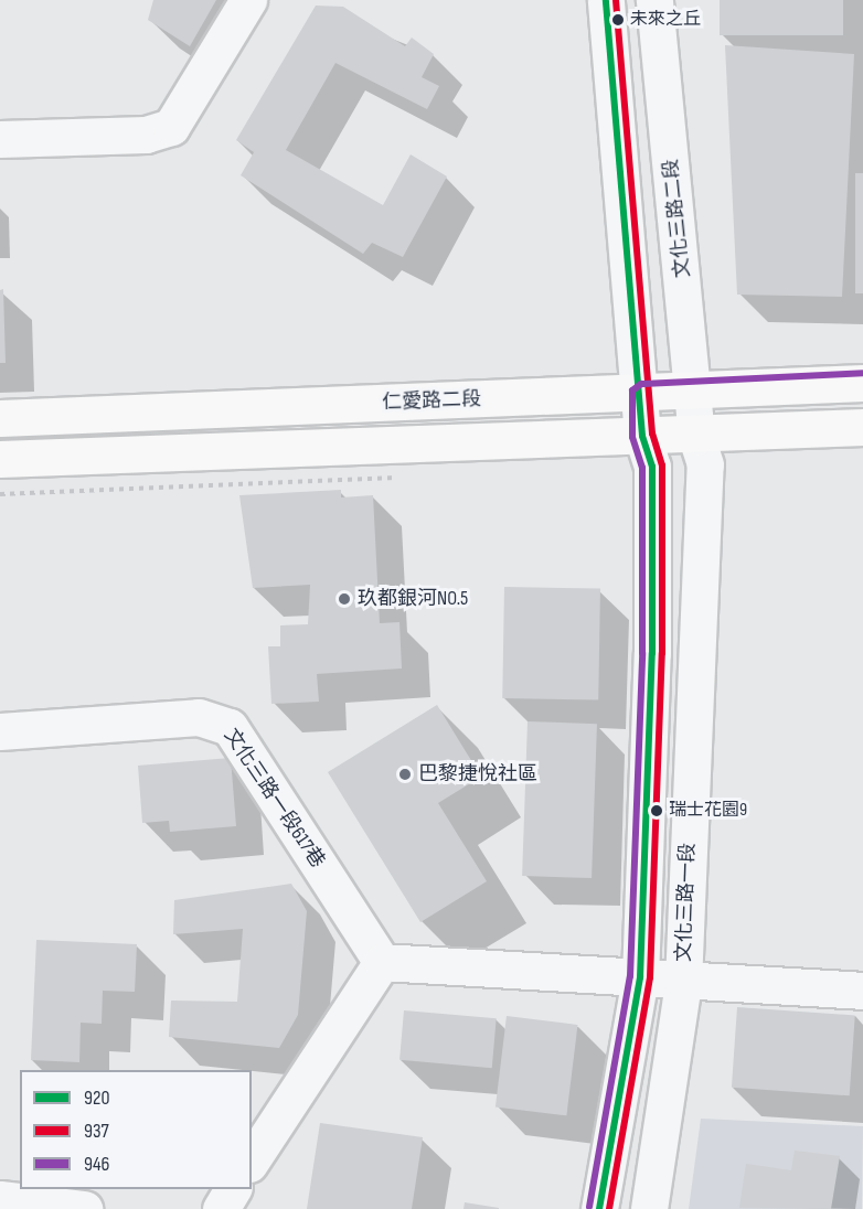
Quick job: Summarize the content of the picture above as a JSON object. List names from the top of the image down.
{
  "streets": {
    "main road": ["仁愛路二段"],
    "street": ["文化三路二段", "文化三路一段617巷", "文化三路一段"]
  },
  "crossings": [
    ["文化三路二段", "仁愛路二段"],
    ["文化三路二段", "文化三路一段"]
  ],
  "places": [
    "未來之丘",
    "玖都銀河NO.5",
    "巴黎捷悅社區",
    "瑞士花園9"
  ],
  "lines": ["transit line 920", "transit line 937", "transit line 946"],
  "legend": ["920", "937", "946"]
}
